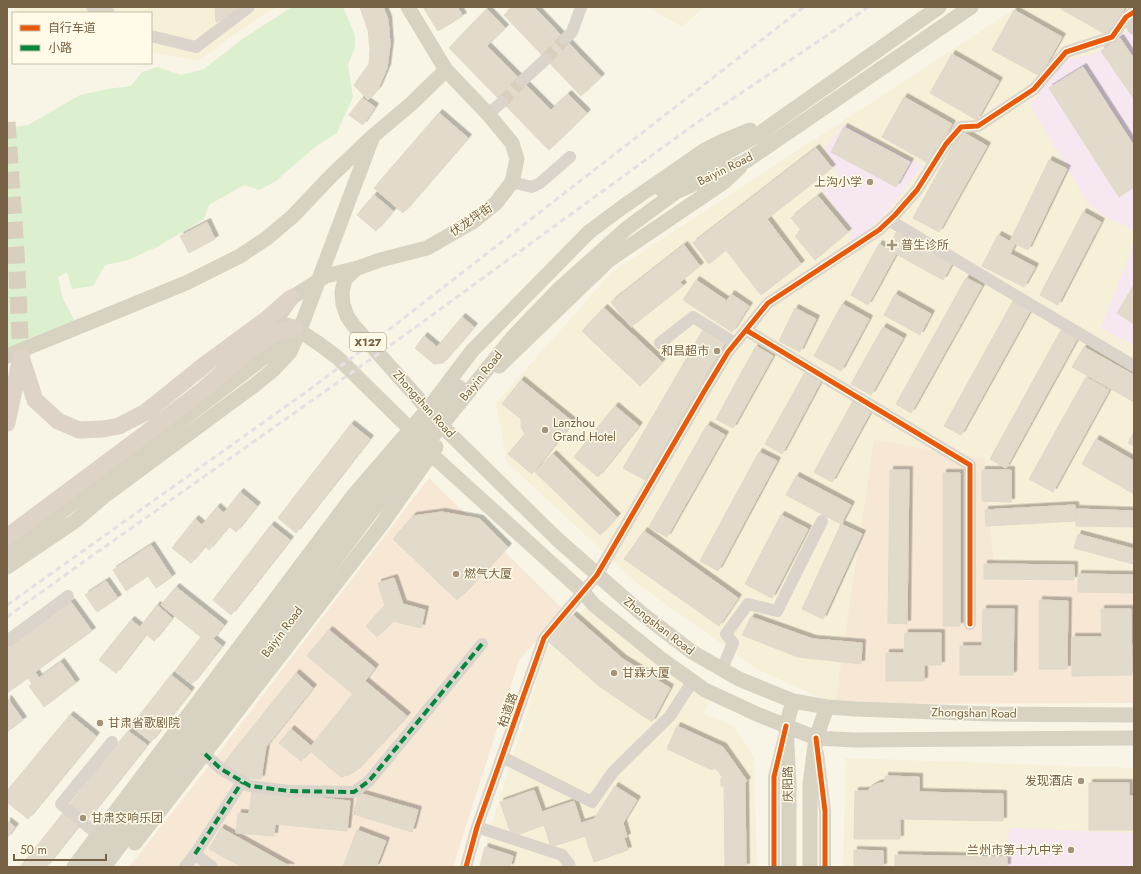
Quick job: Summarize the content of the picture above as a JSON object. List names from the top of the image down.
{
  "streets": {
    "main road": [
      "Baiyin Road",
      "伏龙坪街",
      "X127",
      "Zhongshan Road",
      "庆阳路"
    ],
    "street": ["柏道路"]
  },
  "crossings": [
    ["伏龙坪街", "X127"],
    ["伏龙坪街", "Zhongshan Road"],
    ["Zhongshan Road", "柏道路"],
    ["Zhongshan Road", "庆阳路"]
  ],
  "places": {
    "other": [
      "上沟小学",
      "和昌超市",
      "Lanzhou Grand Hotel",
      "燃气大厦",
      "甘霖大厦",
      "甘肃省歌剧院",
      "发现酒店",
      "甘肃交响乐团",
      "兰州市第十九中学"
    ],
    "health": ["普生诊所"]
  },
  "legend": ["自行车道", "小路"],
  "scale_bar": "50 m"
}
